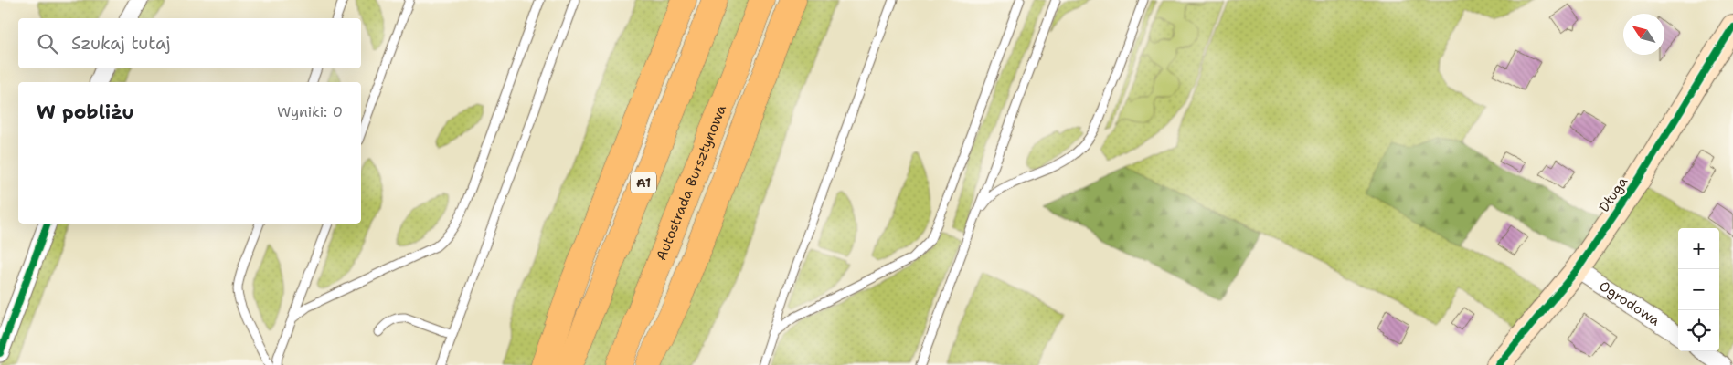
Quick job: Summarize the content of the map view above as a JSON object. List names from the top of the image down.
{
  "streets": {
    "highway": ["A1", "Autostrada Bursztynowa"],
    "street": ["Długa", "Ogrodowa"]
  },
  "crossings": [
    ["Długa", "Ogrodowa"]
  ],
  "north": "top left",
  "page": {
    "search": "Szukaj tutaj",
    "heading": ["W pobliżu", "Wyniki: 0"],
    "map_buttons": ["+", "−"]
  }
}
